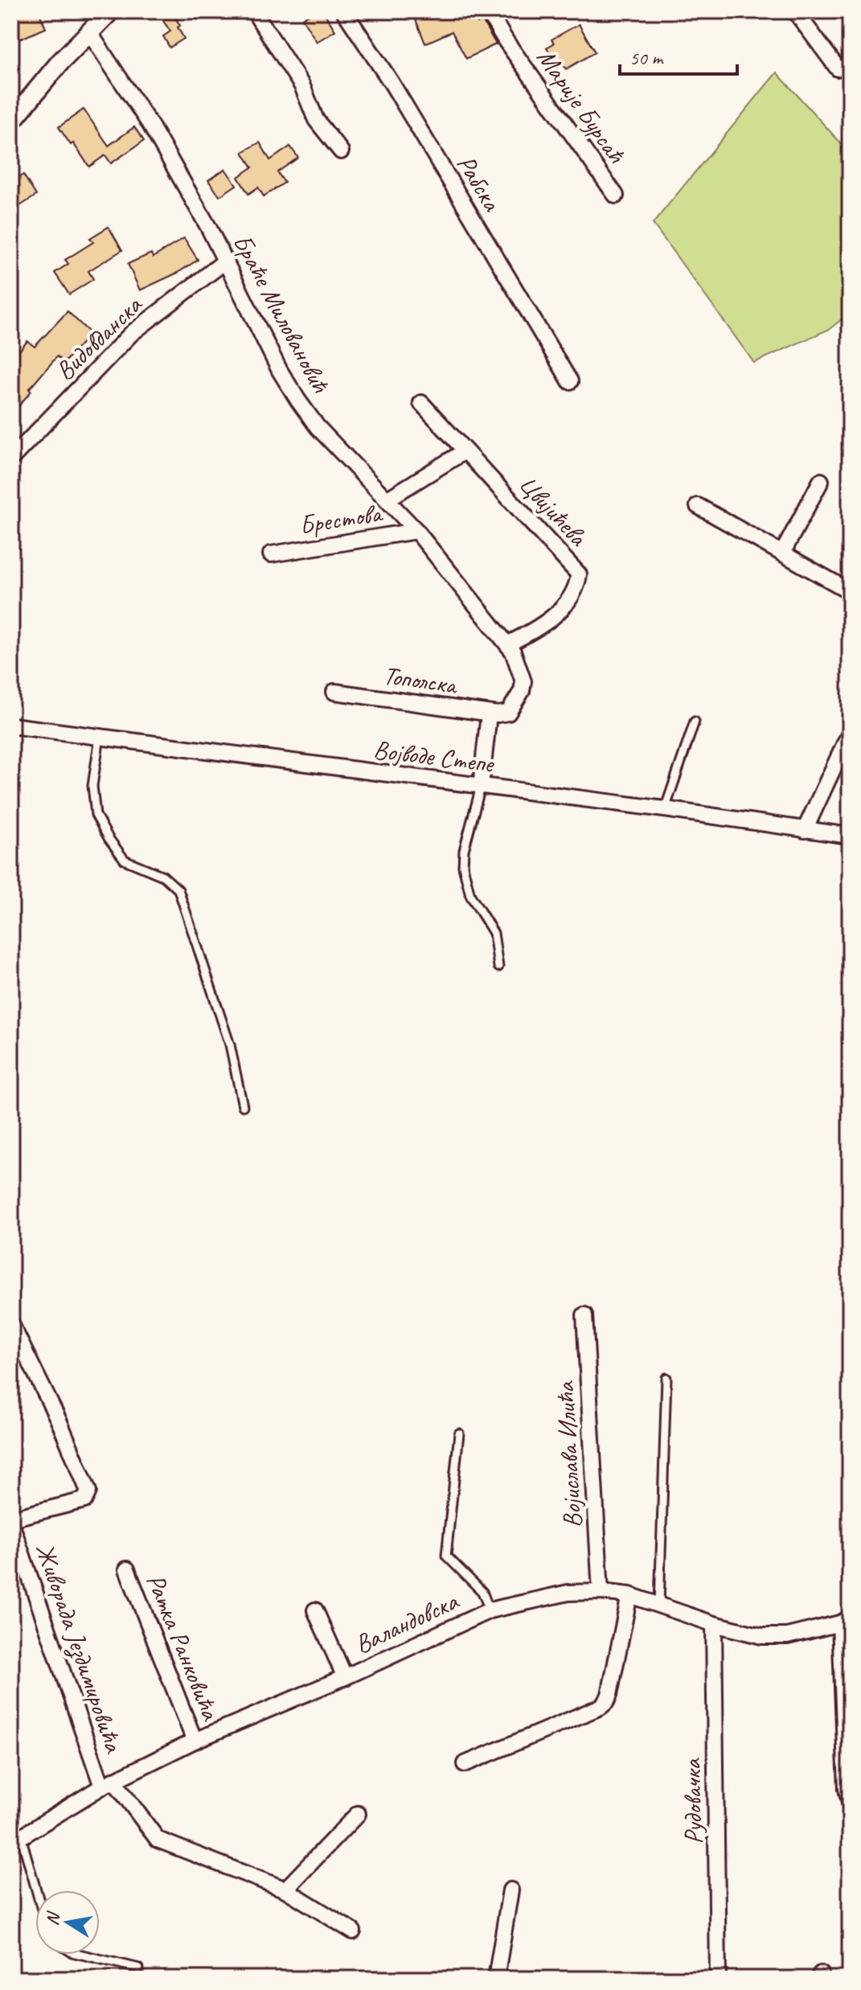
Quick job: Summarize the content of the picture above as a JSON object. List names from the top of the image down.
{
  "streets": {
    "street": [
      "Марије Бурсаћ",
      "Рабска",
      "Браће Миловановић",
      "Видовданска",
      "Цвијићева",
      "Брестова",
      "Тополска",
      "Војводе Степе",
      "Војислава Илића",
      "Валандовска",
      "Ратка Ранковића",
      "Живорада Јездимировића",
      "Рудовачка"
    ]
  },
  "crossings": [
    ["Браће Миловановић", "Видовданска"],
    ["Браће Миловановић", "Цвијићева"],
    ["Браће Миловановић", "Брестова"],
    ["Браће Миловановић", "Тополска"],
    ["Војислава Илића", "Валандовска"],
    ["Валандовска", "Ратка Ранковића"],
    ["Валандовска", "Живорада Јездимировића"],
    ["Валандовска", "Рудовачка"]
  ],
  "scale_bar": "50 m",
  "north": "left"
}
